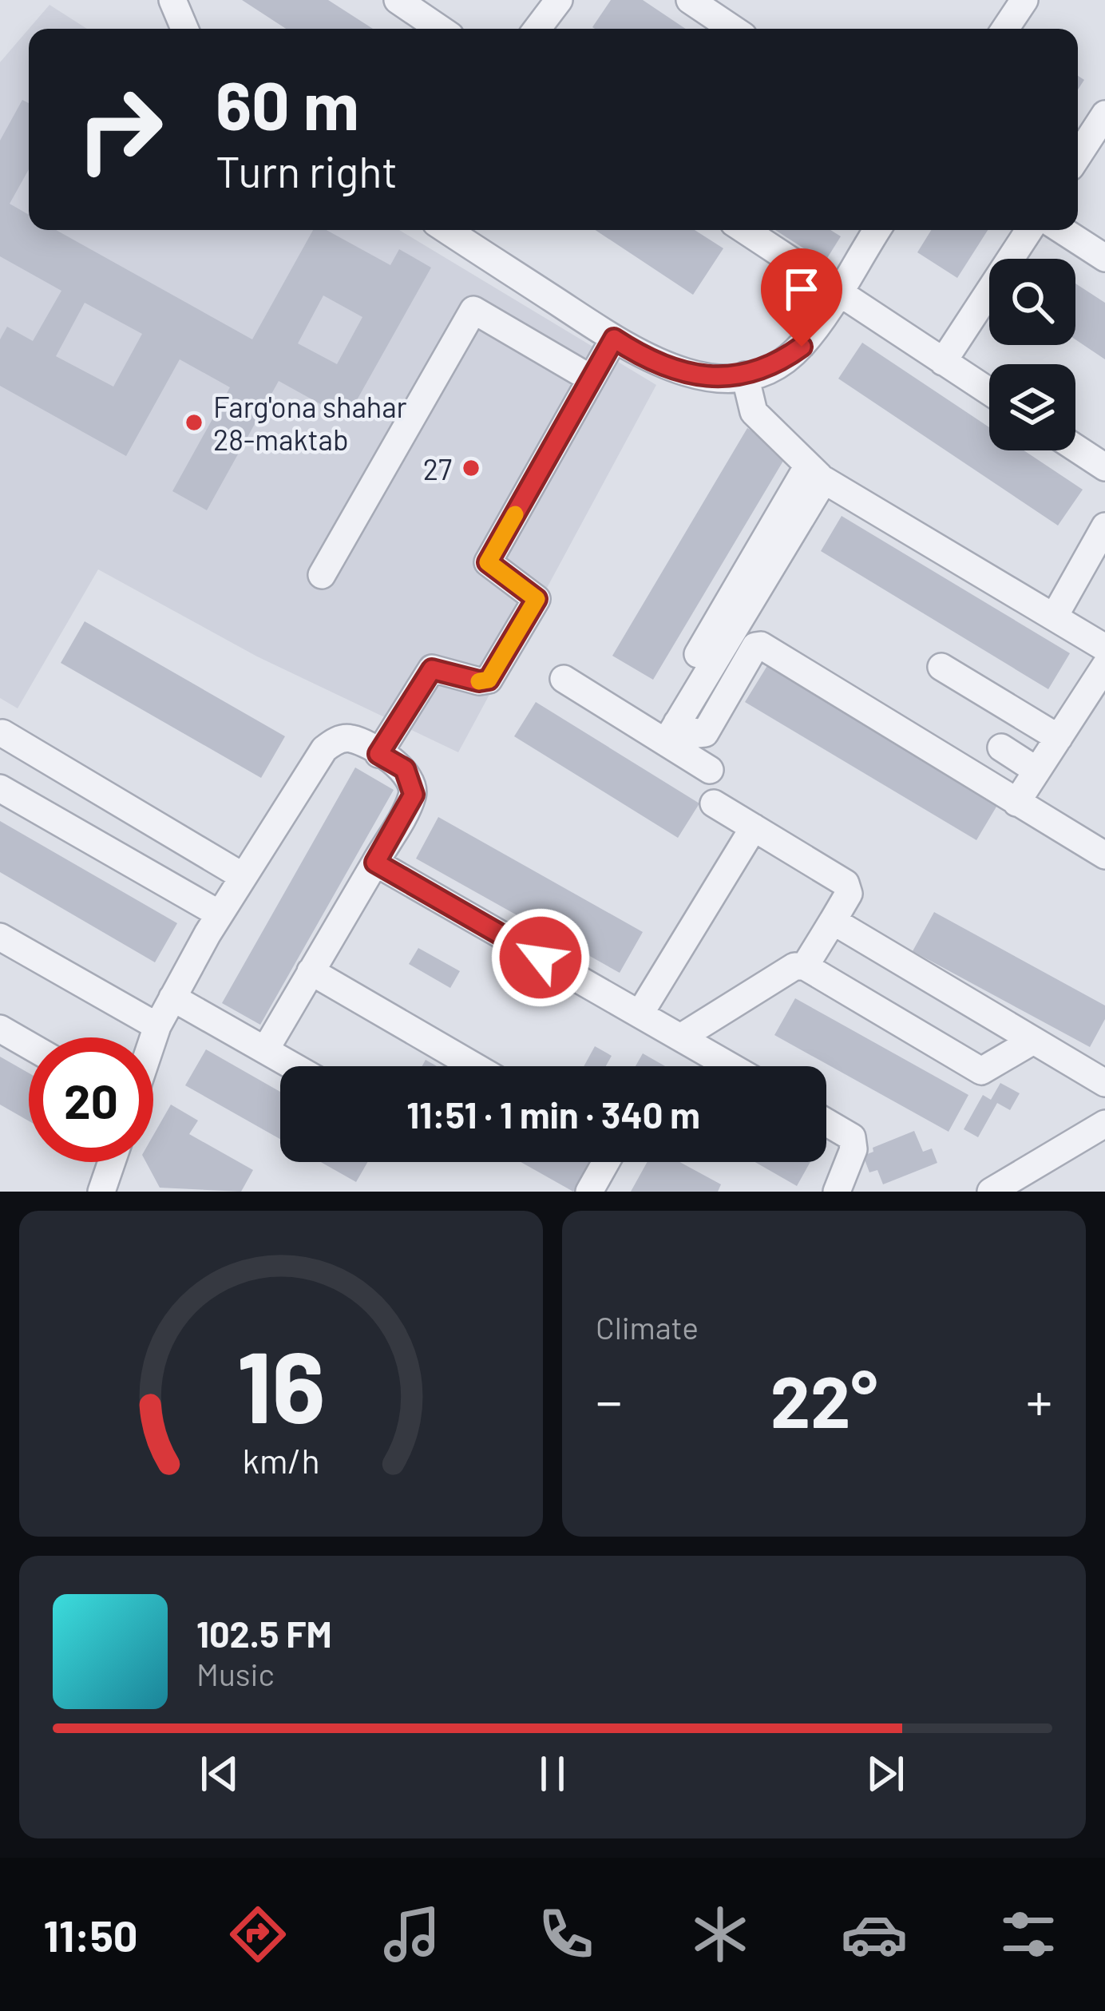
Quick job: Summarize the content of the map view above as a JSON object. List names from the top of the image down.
{
  "places": ["Farg'ona shahar 28-maktab", "27"],
  "page": {
    "turn": ["60 m", "Turn right"],
    "limit": "20",
    "trip": "11:51 · 1 min · 340 m",
    "tile": "Climate",
    "heat": ["−", "22°", "+"],
    "song": ["102.5 FM", "Music"],
    "tabs": "11:50",
    "gauge": ["16", "km/h"]
  }
}
